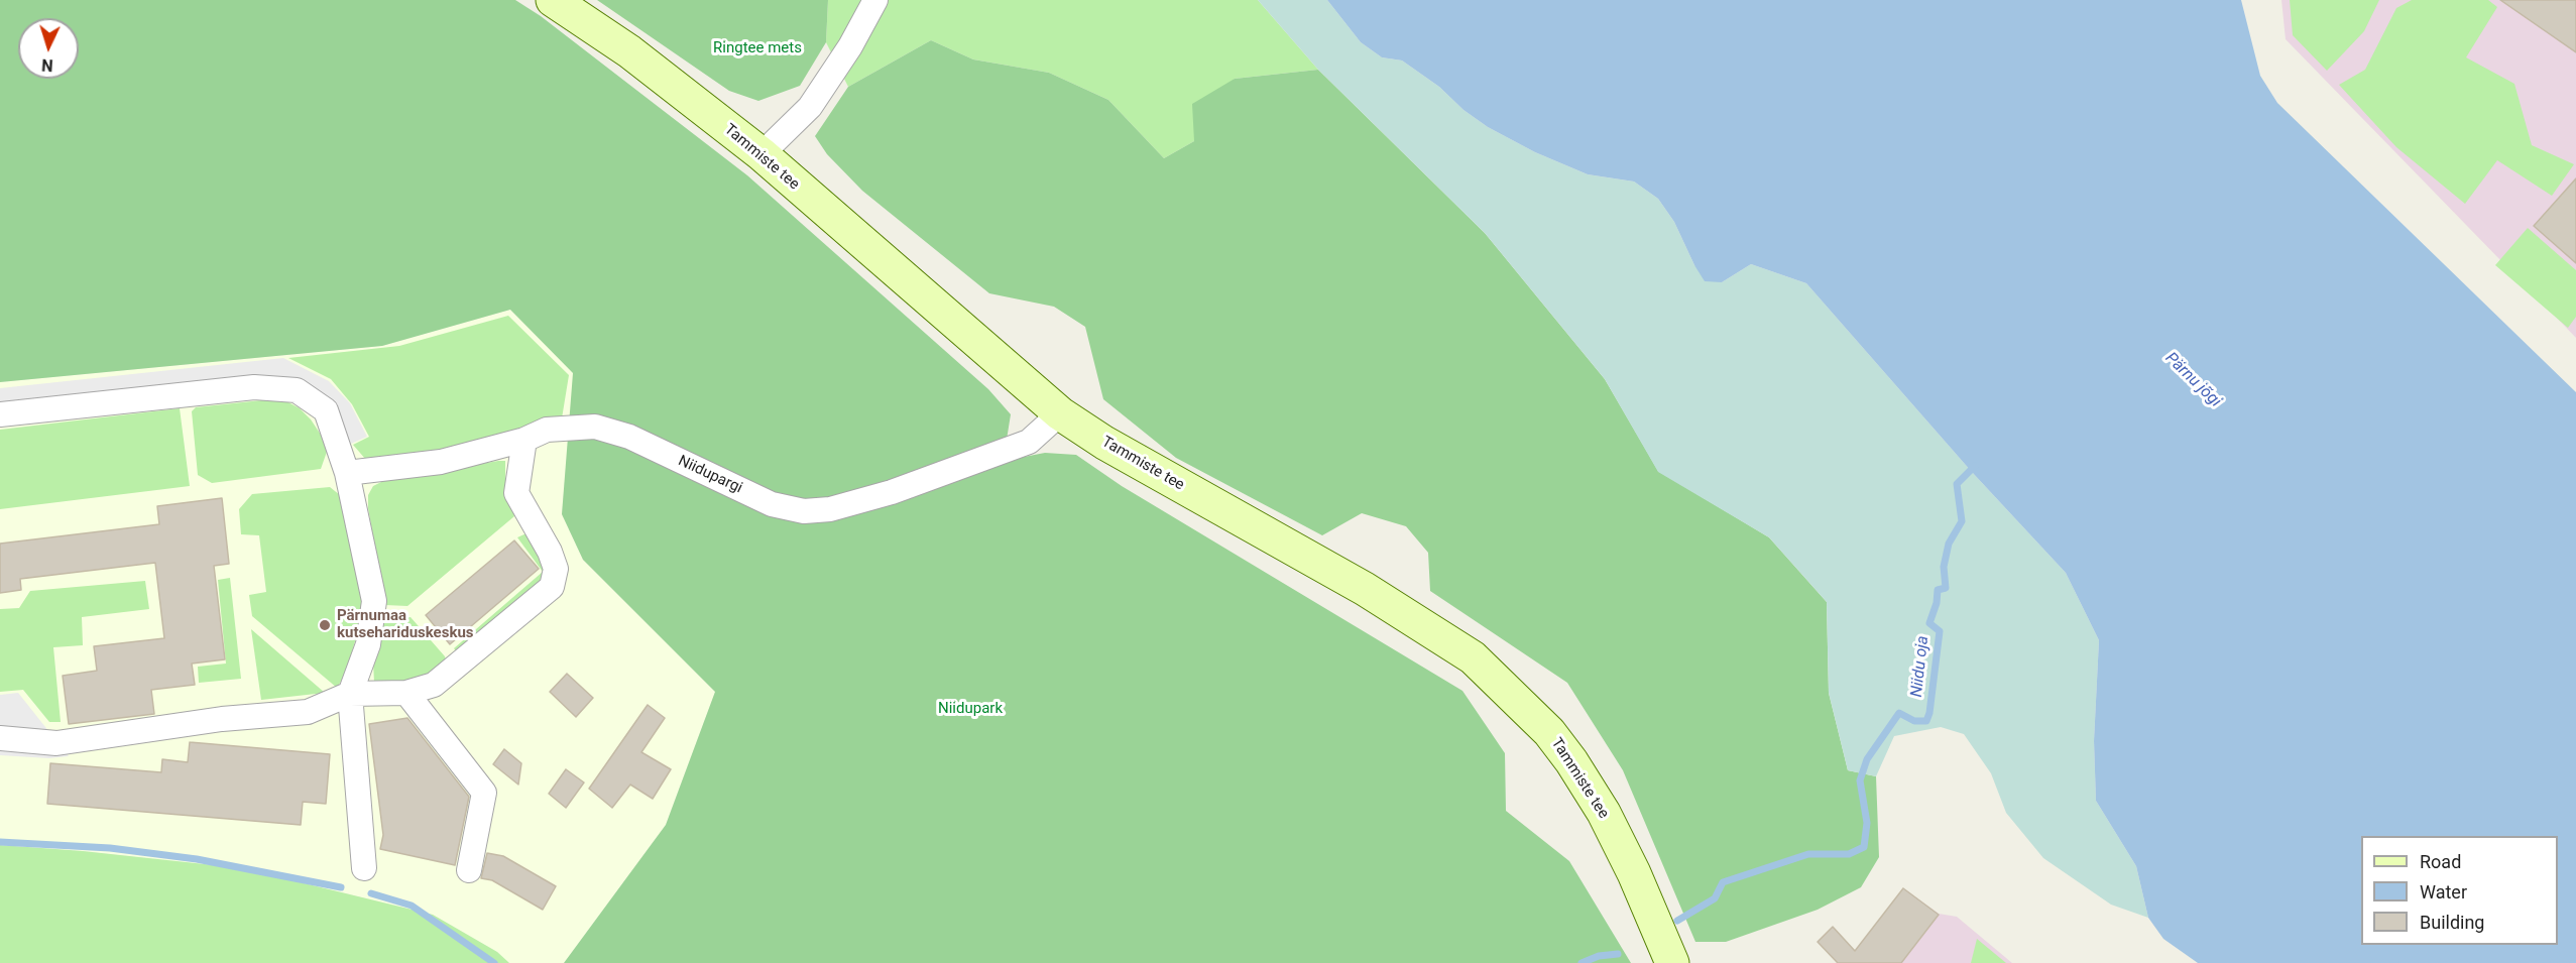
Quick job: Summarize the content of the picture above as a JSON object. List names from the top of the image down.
{
  "streets": {
    "main road": ["Tammiste tee"],
    "street": ["Niidupargi"]
  },
  "crossings": [
    ["Tammiste tee", "Niidupargi"]
  ],
  "water": ["Pärnu jõgi", "Niidu oja"],
  "parks": ["Ringtee mets", "Niidupark"],
  "places": ["Pärnumaa kutsehariduskeskus"],
  "legend": ["Road", "Water", "Building"],
  "north": "bottom"
}
